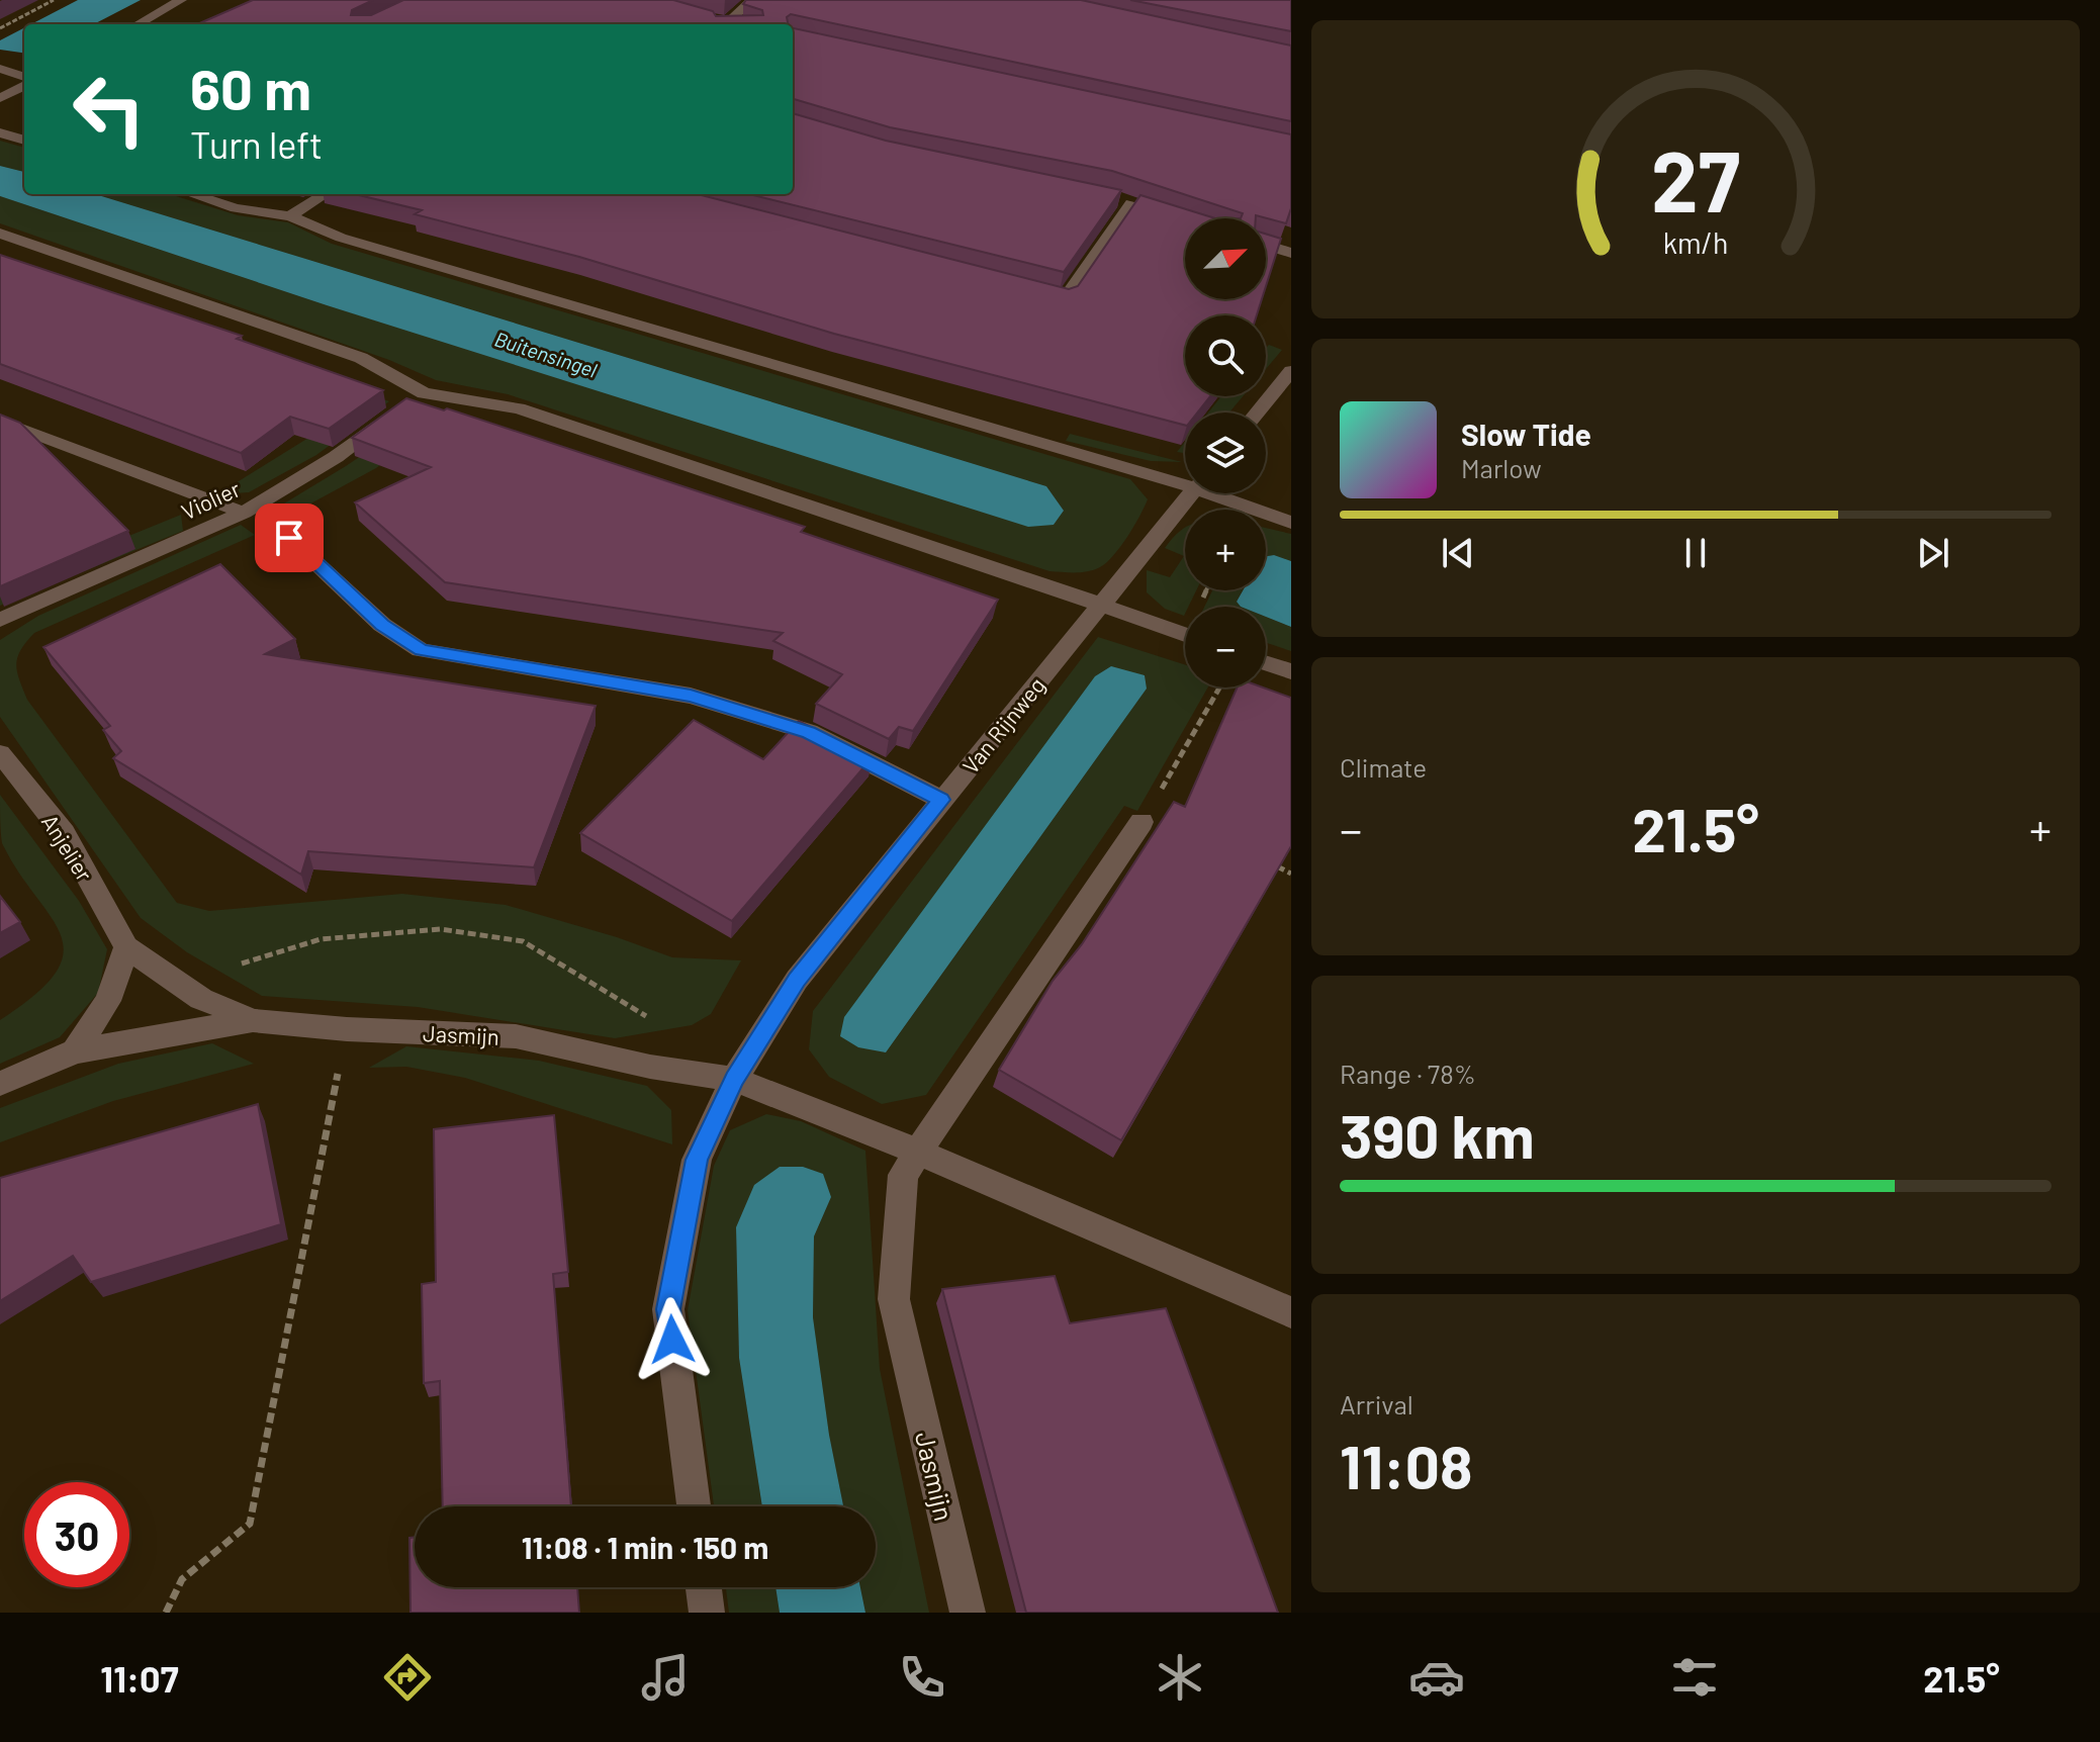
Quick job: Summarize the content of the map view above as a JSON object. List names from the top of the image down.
{
  "streets": {
    "street": [
      "Violier",
      "Van Rijnweg",
      "Anjelier",
      "Jasmijn"
    ]
  },
  "crossings": [
    ["Van Rijnweg", "Jasmijn"],
    ["Anjelier", "Jasmijn"]
  ],
  "water": ["Buitensingel"],
  "north": "top right",
  "page": {
    "turn": ["60 m", "Turn left"],
    "map_buttons": ["+", "−"],
    "song": ["Slow Tide", "Marlow"],
    "tile": [
      "Climate",
      ["Range · 78%", "390 km"],
      ["Arrival", "11:08"]
    ],
    "heat": ["−", "21.5°", "+"],
    "limit": "30",
    "trip": "11:08 · 1 min · 150 m",
    "tabs": ["11:07", "21.5°"],
    "gauge": ["27", "km/h"]
  }
}
